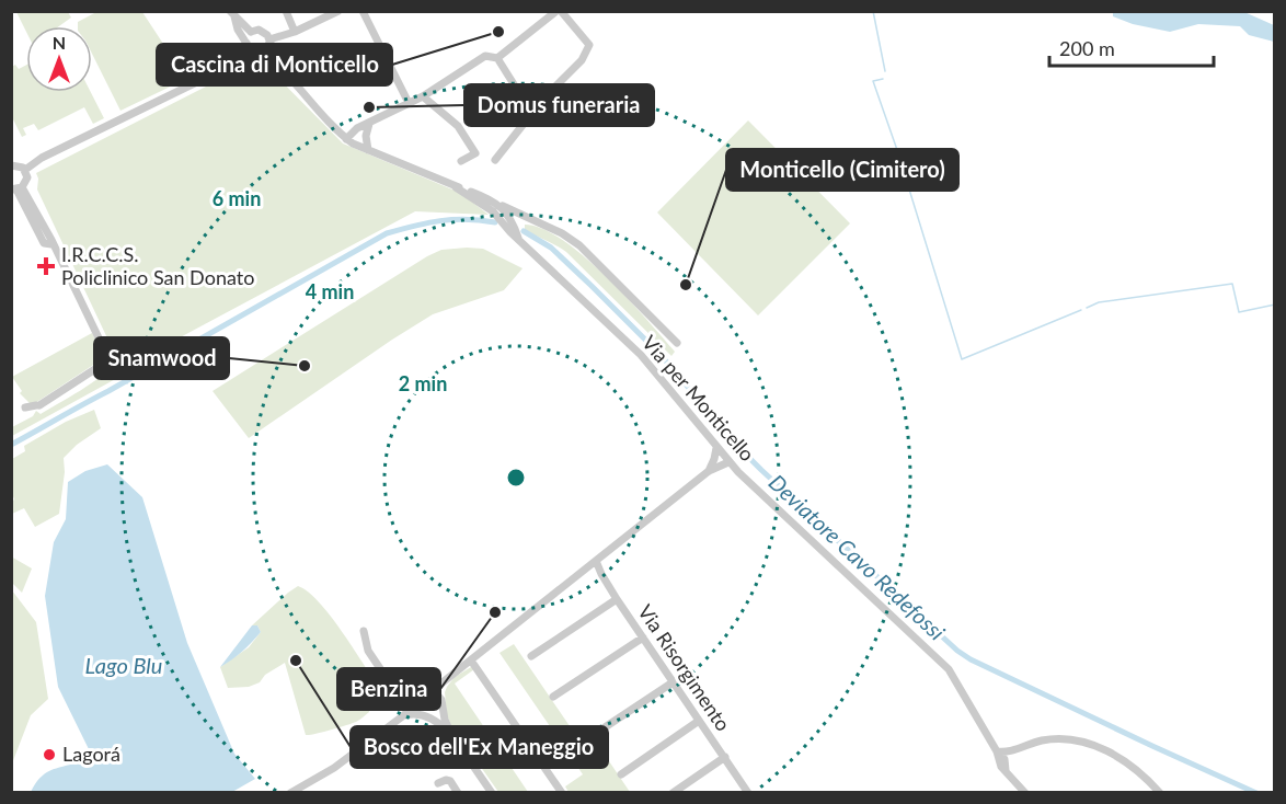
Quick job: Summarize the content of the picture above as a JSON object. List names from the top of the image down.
{
  "streets": {
    "street": ["Via per Monticello", "Via Risorgimento"]
  },
  "water": ["Deviatore Cavo Redefossi", "Lago Blu"],
  "places": {
    "other": [
      "Cascina di Monticello",
      "Domus funeraria",
      "Monticello (Cimitero)",
      "Snamwood",
      "Benzina",
      "Bosco dell'Ex Maneggio",
      "Lagorá"
    ],
    "health": ["I.R.C.C.S. Policlinico San Donato"]
  },
  "scale_bar": "200 m",
  "north": "top",
  "rings": ["6 min", "4 min", "2 min"]
}
